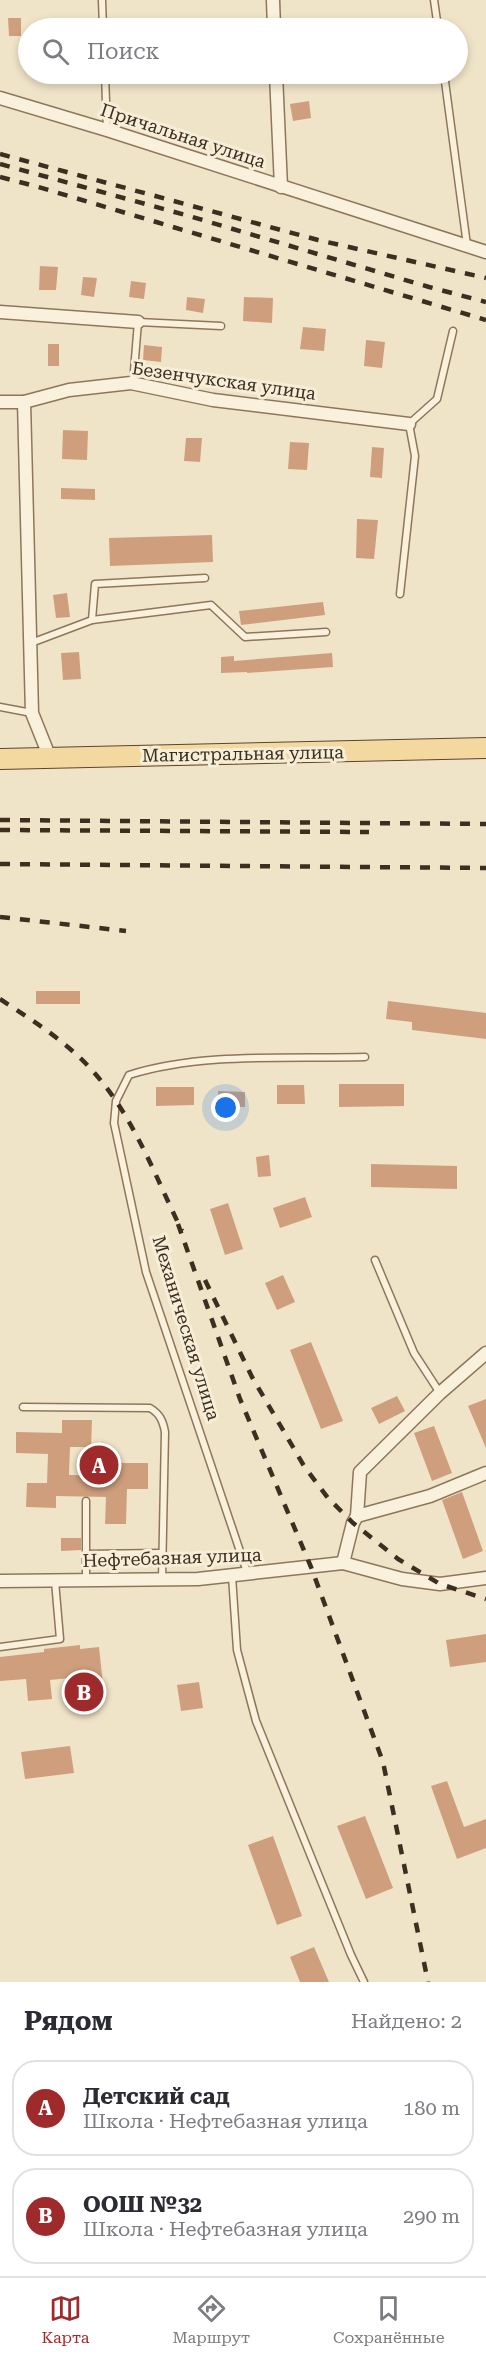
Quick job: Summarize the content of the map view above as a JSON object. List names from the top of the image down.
{
  "streets": {
    "main road": ["Магистральная улица"],
    "street": ["Причальная улица", "Безенчукская улица", "Нефтебазная улица"],
    "lane": ["Механическая улица"]
  },
  "crossings": [
    ["Механическая улица", "Нефтебазная улица"]
  ],
  "page": {
    "search": "Поиск",
    "pins": ["A", "B"],
    "heading": ["Рядом", "Найдено: 2"],
    "list": [
      {
        "mark": "A",
        "name": "Детский сад",
        "note": "Школа · Нефтебазная улица",
        "value": "180 m"
      },
      {
        "mark": "B",
        "name": "ООШ №32",
        "note": "Школа · Нефтебазная улица",
        "value": "290 m"
      }
    ],
    "nav": ["Карта", "Маршрут", "Сохранённые"]
  }
}
